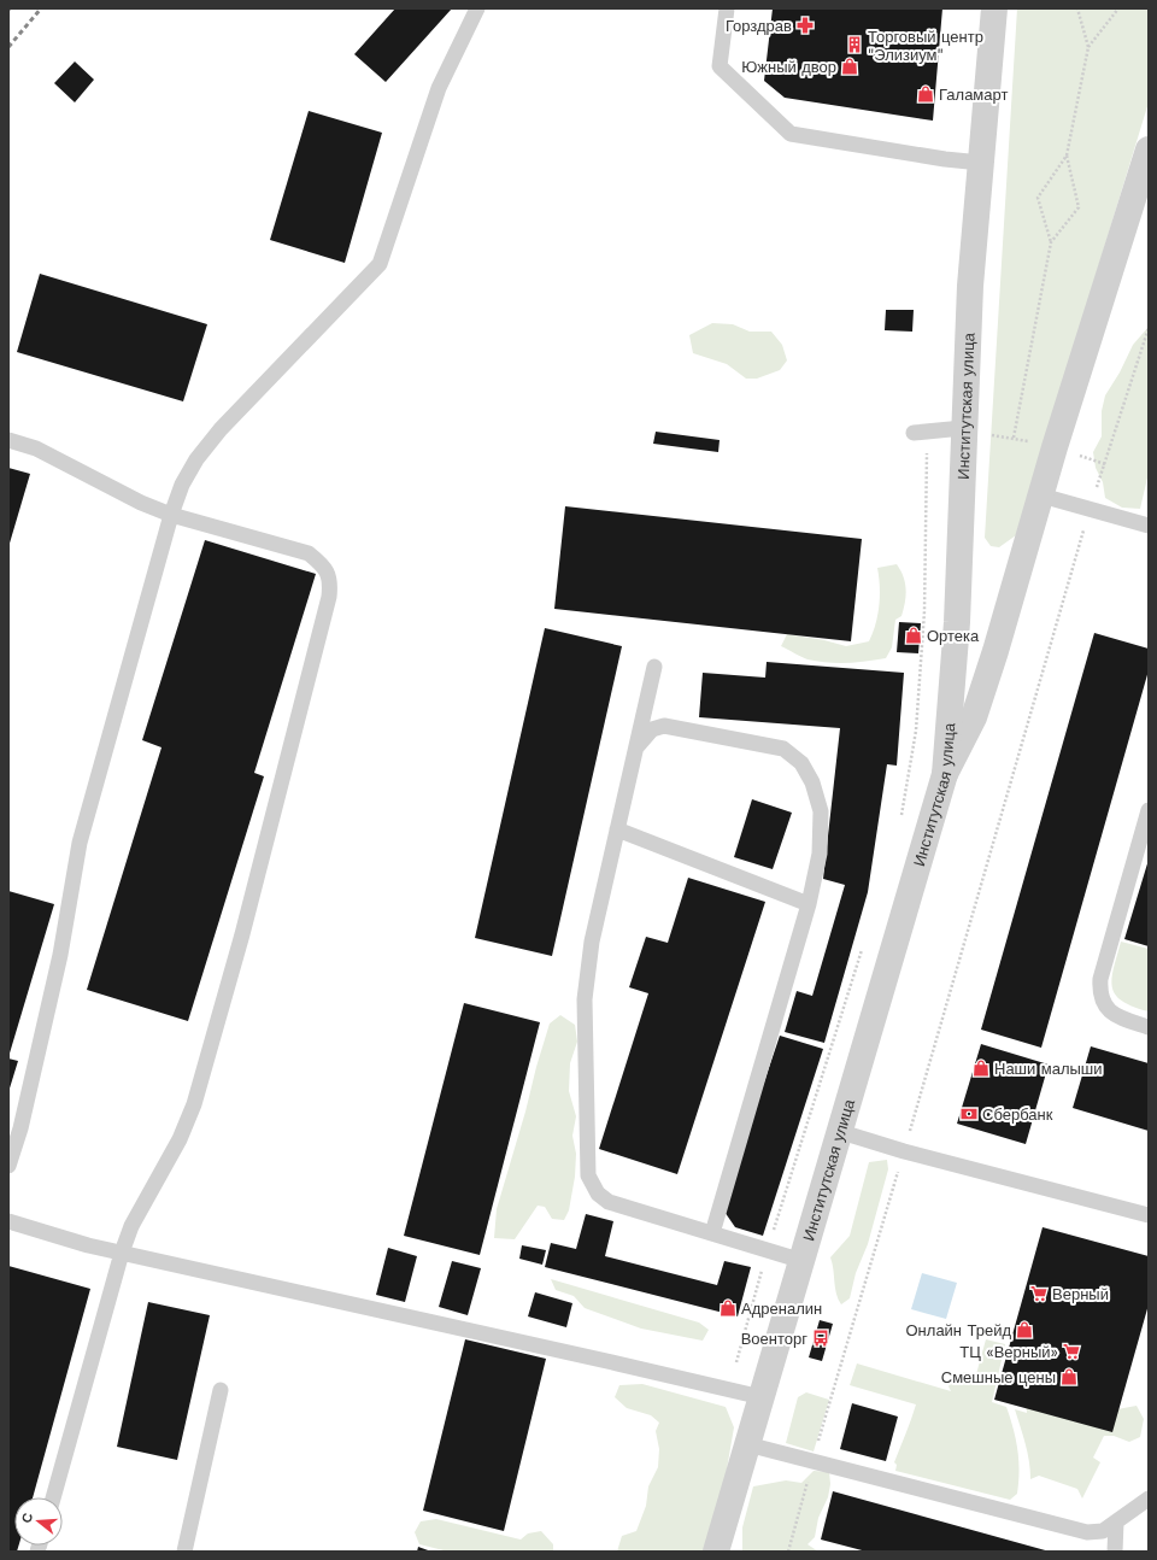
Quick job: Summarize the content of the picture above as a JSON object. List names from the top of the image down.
{
  "streets": {
    "street": ["Институтская улица"]
  },
  "places": {
    "pharmacy": ["Горздрав"],
    "building": ["Торговый центр \"Элизиум\""],
    "shop": [
      "Южный двор",
      "Галамарт",
      "Ортека",
      "Наши малыши",
      "Адреналин",
      "Онлайн Трейд",
      "Смешные цены"
    ],
    "bank": ["Сбербанк"],
    "supermarket": ["Верный", "ТЦ «Верный»"],
    "bus stop": ["Военторг"]
  },
  "north": "left"
}
